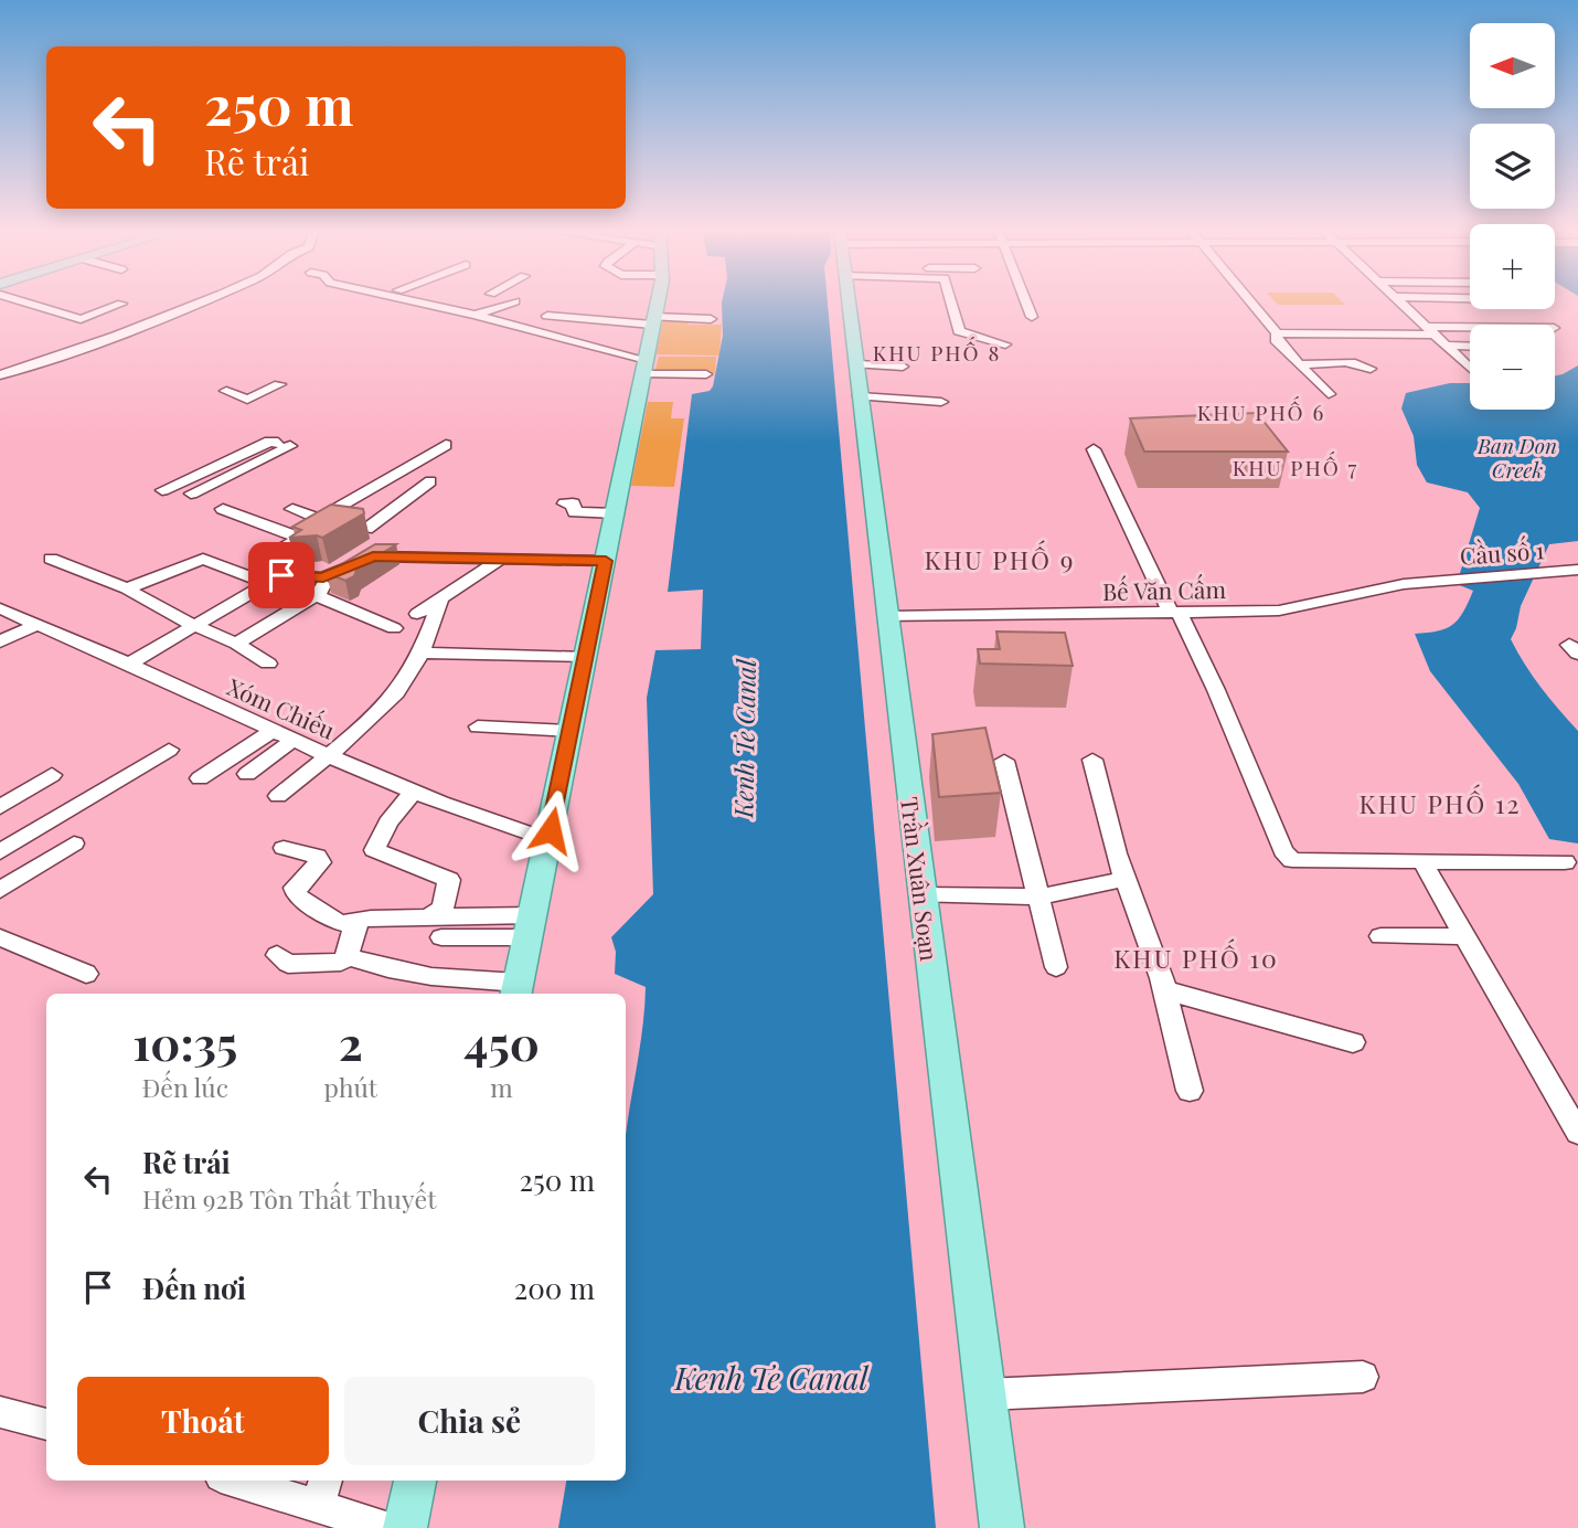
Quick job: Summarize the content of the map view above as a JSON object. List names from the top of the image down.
{
  "streets": {
    "main road": ["Trần Xuân Soạn"],
    "street": ["Cầu số 1", "Bế Văn Cấm", "Xóm Chiếu"]
  },
  "crossings": [
    ["Cầu số 1", "Bế Văn Cấm"],
    ["Bế Văn Cấm", "Trần Xuân Soạn"]
  ],
  "districts": [
    "KHU PHỐ 8",
    "KHU PHỐ 6",
    "KHU PHỐ 7",
    "KHU PHỐ 9",
    "KHU PHỐ 12",
    "KHU PHỐ 10"
  ],
  "water": ["Ban Don Creek", "Kenh Te Canal"],
  "north": "left",
  "page": {
    "map_buttons": ["+", "−"],
    "turn": ["250 m", "Rẽ trái"],
    "eta": [
      "10:35",
      "Đến lúc",
      "2",
      "phút",
      "450",
      "m"
    ],
    "list": [
      {
        "name": "Rẽ trái",
        "note": "Hẻm 92B Tôn Thất Thuyết",
        "value": "250 m"
      },
      {
        "name": "Đến nơi",
        "value": "200 m"
      }
    ],
    "buttons": ["Thoát", "Chia sẻ"]
  }
}
